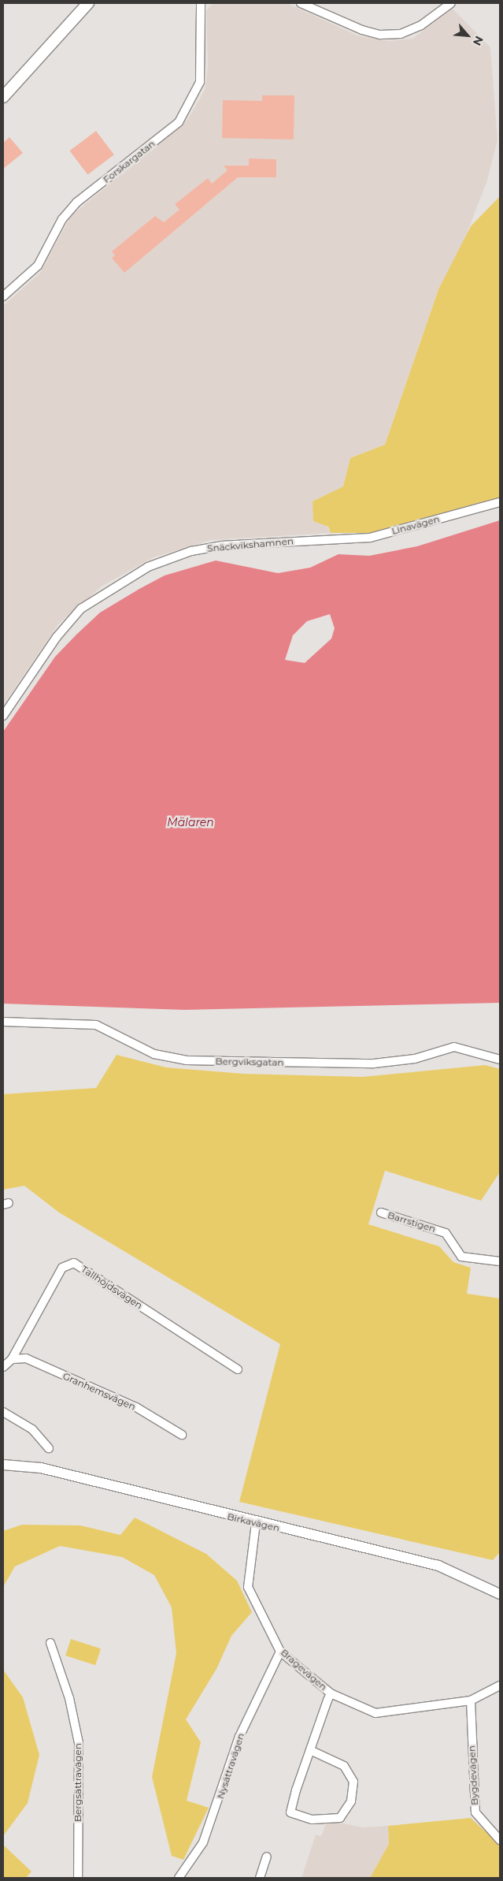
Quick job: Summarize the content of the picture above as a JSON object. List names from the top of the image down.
{
  "streets": {
    "street": [
      "Forskargatan",
      "Linavägen",
      "Snäckvikshamnen",
      "Bergviksgatan",
      "Barrstigen",
      "Tallhöjdsvägen",
      "Granhemsvägen",
      "Birkavägen",
      "Bragevägen",
      "Nysättravägen",
      "Bygdevägen",
      "Bergsättravägen"
    ]
  },
  "crossings": [
    ["Linavägen", "Snäckvikshamnen"],
    ["Tallhöjdsvägen", "Granhemsvägen"],
    ["Birkavägen", "Bragevägen"],
    ["Bragevägen", "Nysättravägen"],
    ["Bragevägen", "Bygdevägen"]
  ],
  "water": ["Mälaren"],
  "north": "bottom right"
}
